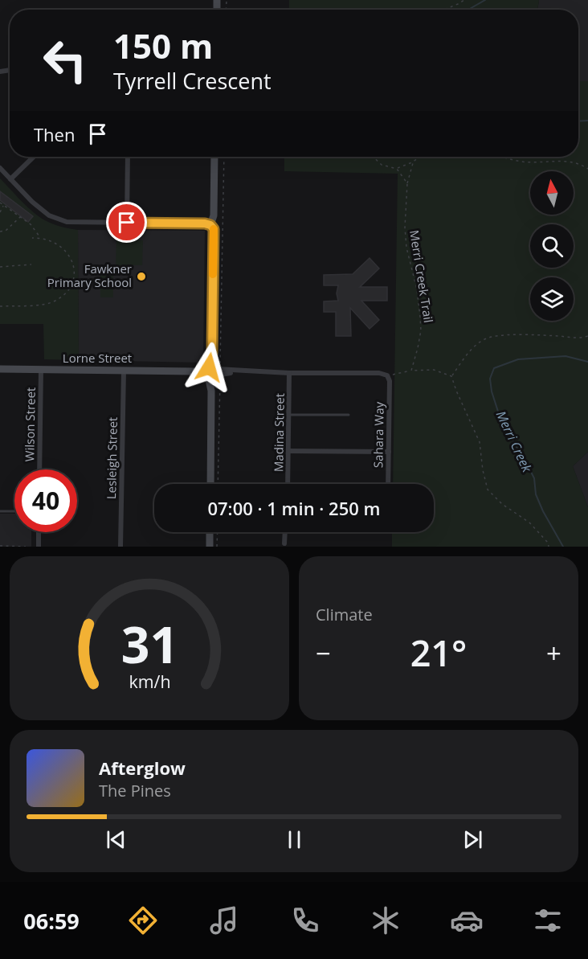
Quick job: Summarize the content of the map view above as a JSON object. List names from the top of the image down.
{
  "streets": {
    "street": [
      "Lorne Street",
      "Wilson Street",
      "Madina Street",
      "Sahara Way",
      "Lesleigh Street"
    ],
    "path": ["Merri Creek Trail"]
  },
  "crossings": [
    ["Lorne Street", "Wilson Street"],
    ["Lorne Street", "Madina Street"],
    ["Lorne Street", "Sahara Way"],
    ["Lorne Street", "Lesleigh Street"]
  ],
  "water": ["Merri Creek"],
  "places": ["Fawkner Primary School"],
  "north": "top",
  "page": {
    "turn": ["150 m", "Tyrrell Crescent"],
    "then": "Then",
    "limit": "40",
    "trip": "07:00 · 1 min · 250 m",
    "tile": "Climate",
    "heat": ["−", "21°", "+"],
    "song": ["Afterglow", "The Pines"],
    "tabs": "06:59",
    "gauge": ["31", "km/h"]
  }
}
